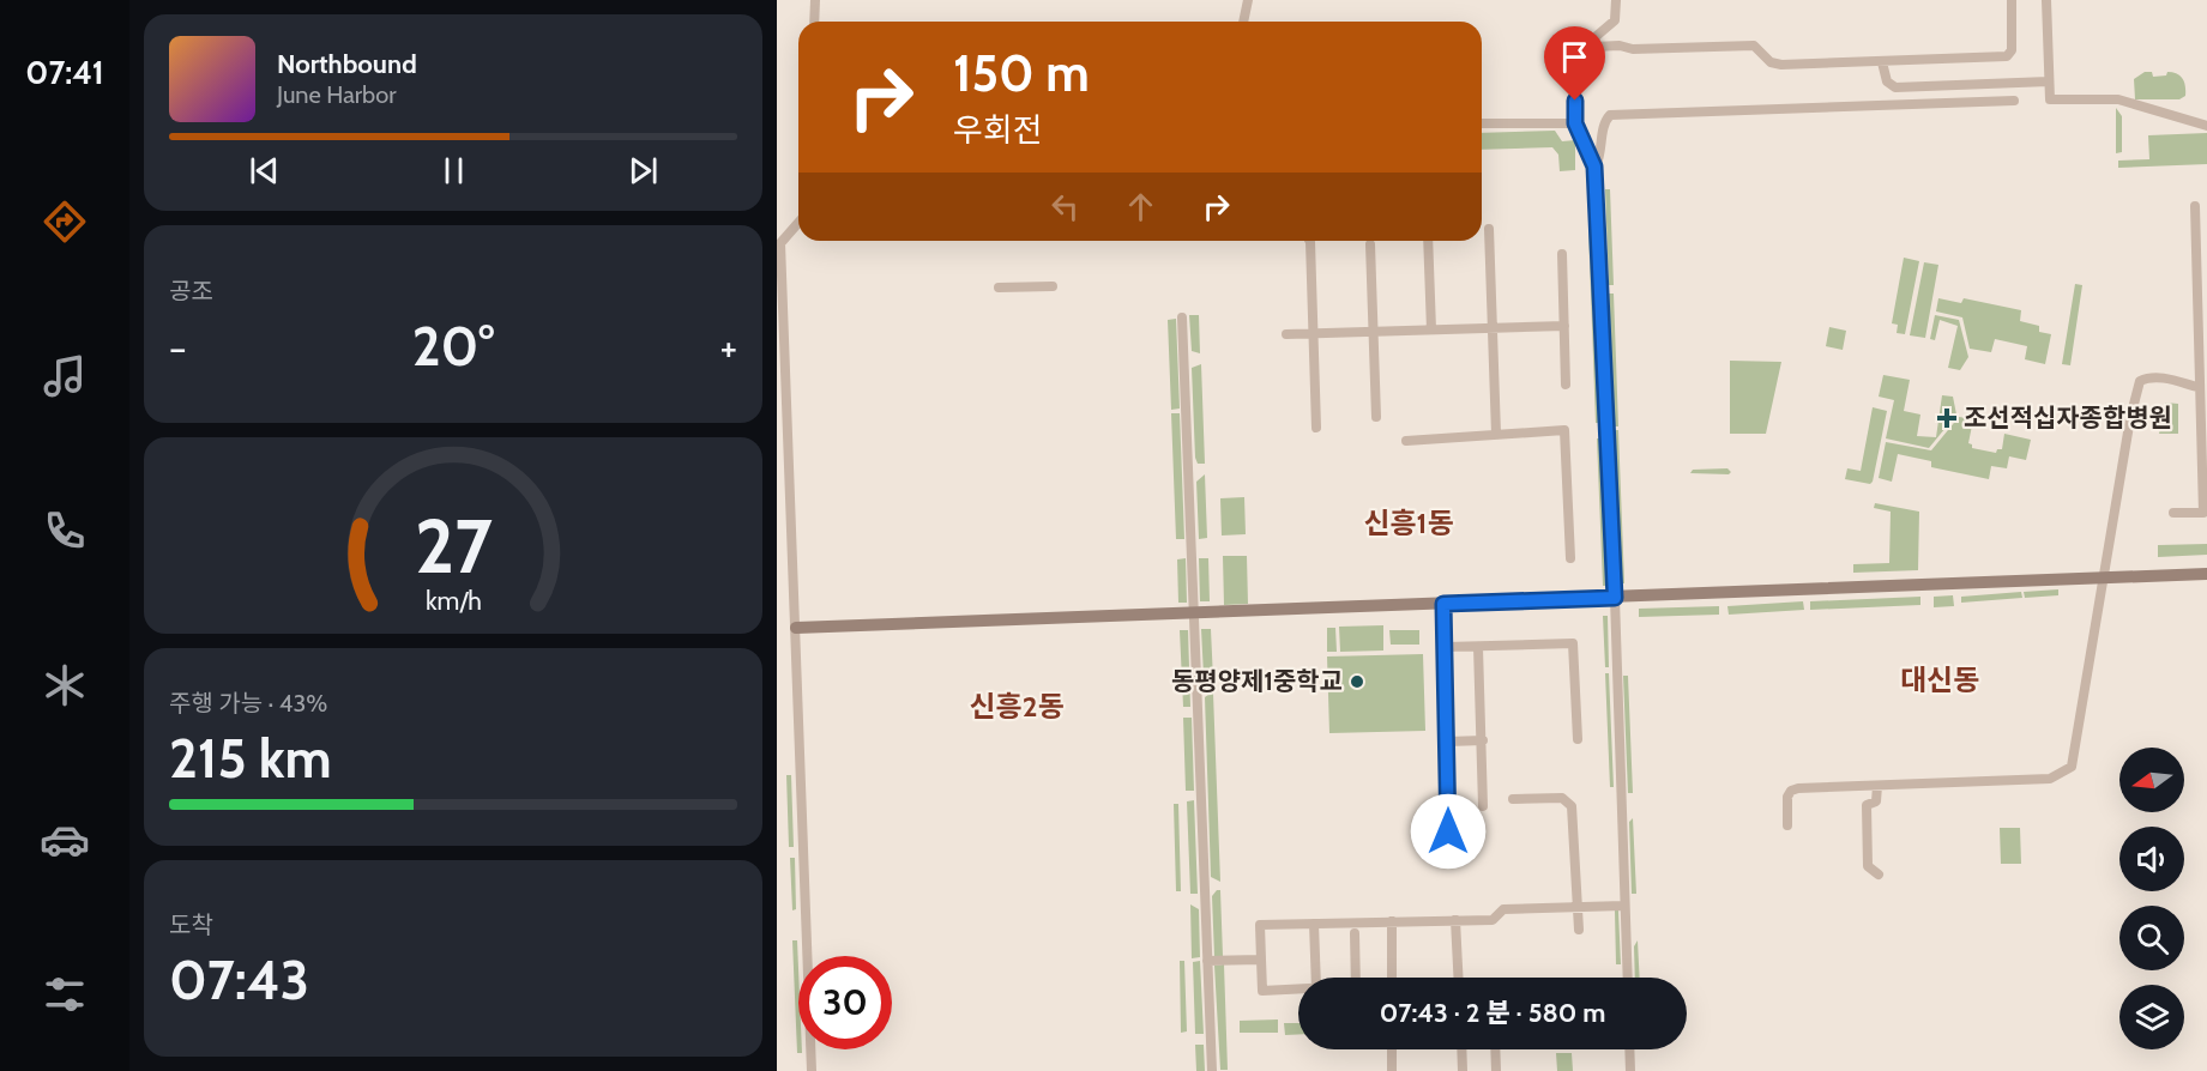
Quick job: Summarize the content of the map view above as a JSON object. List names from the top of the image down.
{
  "districts": ["신흥1동", "대신동", "신흥2동"],
  "places": {
    "health": ["조선적십자종합병원"],
    "other": ["동평양제1중학교"]
  },
  "north": "left",
  "page": {
    "tabs": "07:41",
    "turn": ["150 m", "우회전"],
    "song": ["Northbound", "June Harbor"],
    "tile": [
      "공조",
      ["주행 가능 · 43%", "215 km"],
      ["도착", "07:43"]
    ],
    "heat": ["−", "20°", "+"],
    "limit": "30",
    "trip": "07:43 · 2 분 · 580 m",
    "gauge": ["27", "km/h"]
  }
}
